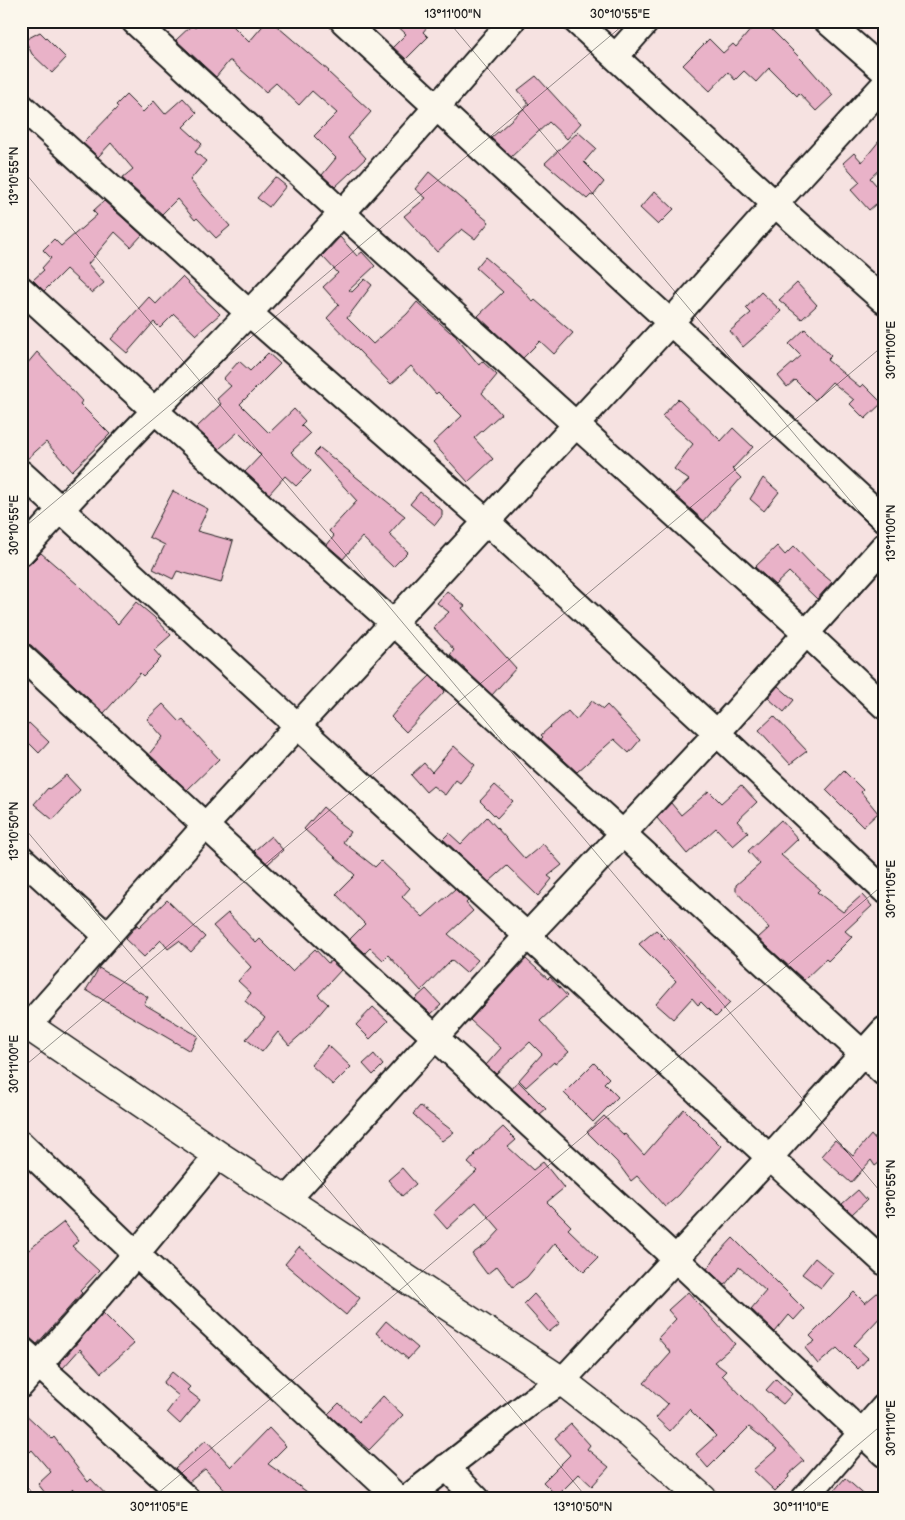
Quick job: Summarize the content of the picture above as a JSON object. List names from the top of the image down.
{
  "coordinates": [
    "13°11'00\"N",
    "30°10'55\"E",
    "13°10'55\"N",
    "30°11'00\"E",
    "13°10'50\"N",
    "30°11'05\"E",
    "30°11'10\"E"
  ]
}
